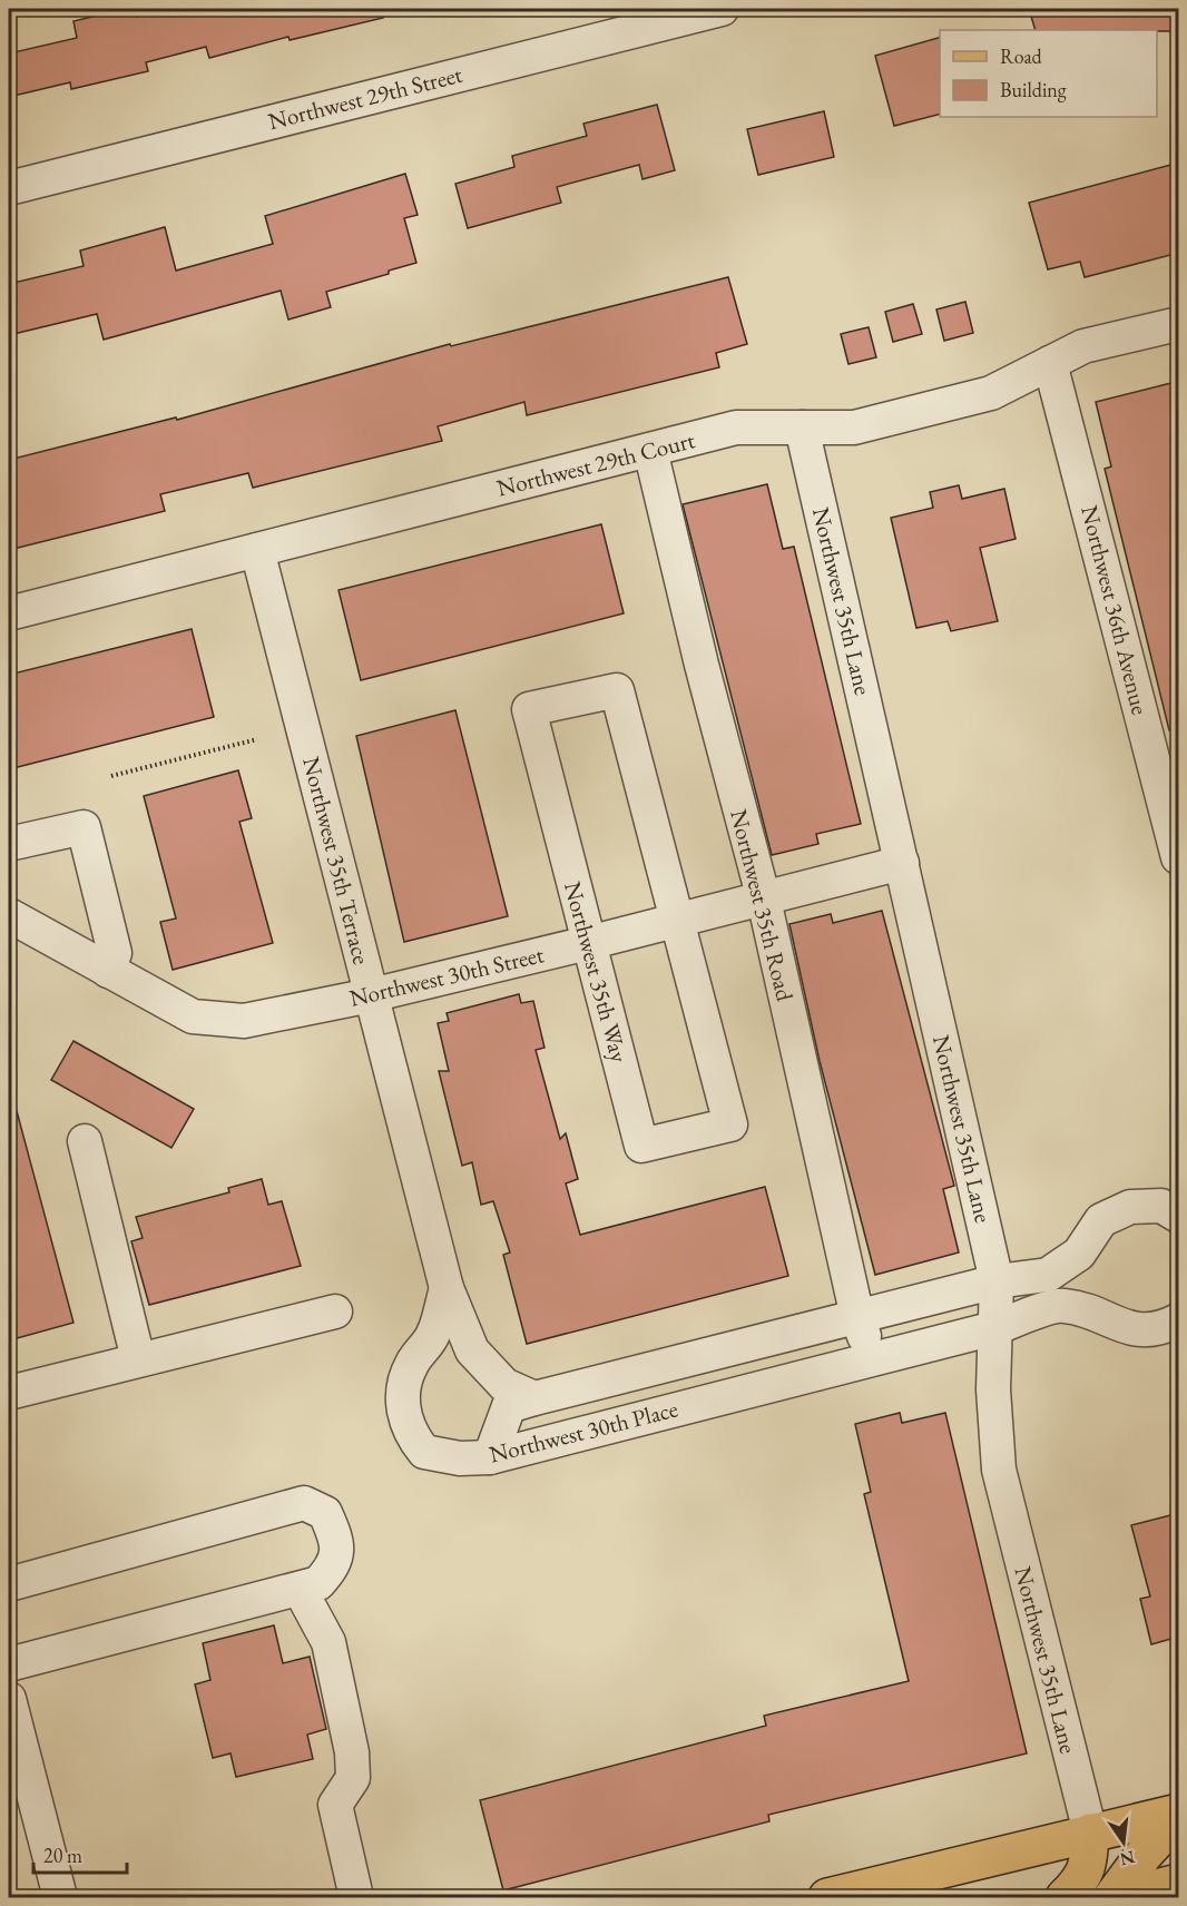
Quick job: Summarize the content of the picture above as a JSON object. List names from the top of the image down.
{
  "streets": {
    "street": [
      "Northwest 29th Street",
      "Northwest 29th Court",
      "Northwest 35th Lane",
      "Northwest 36th Avenue",
      "Northwest 35th Terrace",
      "Northwest 35th Road",
      "Northwest 35th Way",
      "Northwest 30th Street",
      "Northwest 30th Place"
    ]
  },
  "crossings": [
    ["Northwest 29th Court", "Northwest 35th Lane"],
    ["Northwest 29th Court", "Northwest 36th Avenue"],
    ["Northwest 29th Court", "Northwest 35th Terrace"],
    ["Northwest 29th Court", "Northwest 35th Road"],
    ["Northwest 35th Lane", "Northwest 30th Street"],
    ["Northwest 35th Lane", "Northwest 30th Place"],
    ["Northwest 35th Terrace", "Northwest 30th Street"],
    ["Northwest 35th Terrace", "Northwest 30th Place"],
    ["Northwest 35th Road", "Northwest 30th Street"],
    ["Northwest 35th Road", "Northwest 30th Place"],
    ["Northwest 35th Way", "Northwest 30th Street"]
  ],
  "legend": ["Road", "Building"],
  "scale_bar": "20 m",
  "north": "bottom"
}
